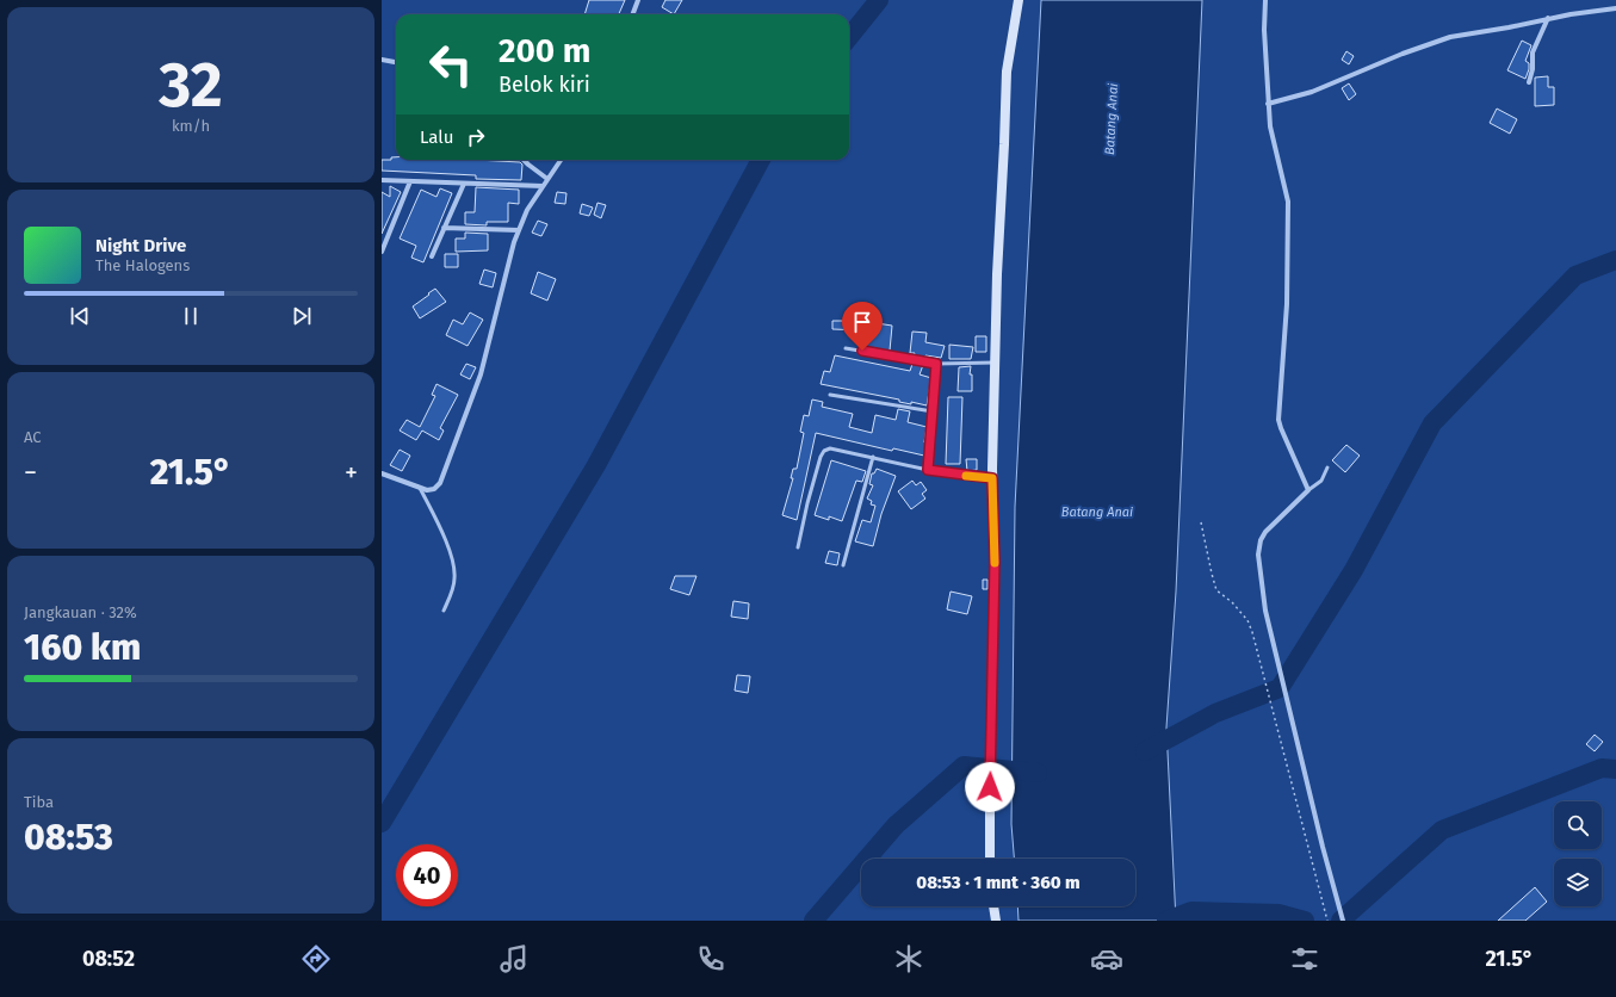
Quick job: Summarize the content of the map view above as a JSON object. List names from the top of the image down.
{
  "water": ["Batang Anai"],
  "page": {
    "tile": [
      ["32", "km/h"],
      "AC",
      ["Jangkauan · 32%", "160 km"],
      ["Tiba", "08:53"]
    ],
    "turn": ["200 m", "Belok kiri"],
    "then": "Lalu",
    "song": ["Night Drive", "The Halogens"],
    "heat": ["−", "21.5°", "+"],
    "limit": "40",
    "trip": "08:53 · 1 mnt · 360 m",
    "tabs": ["08:52", "21.5°"]
  }
}
